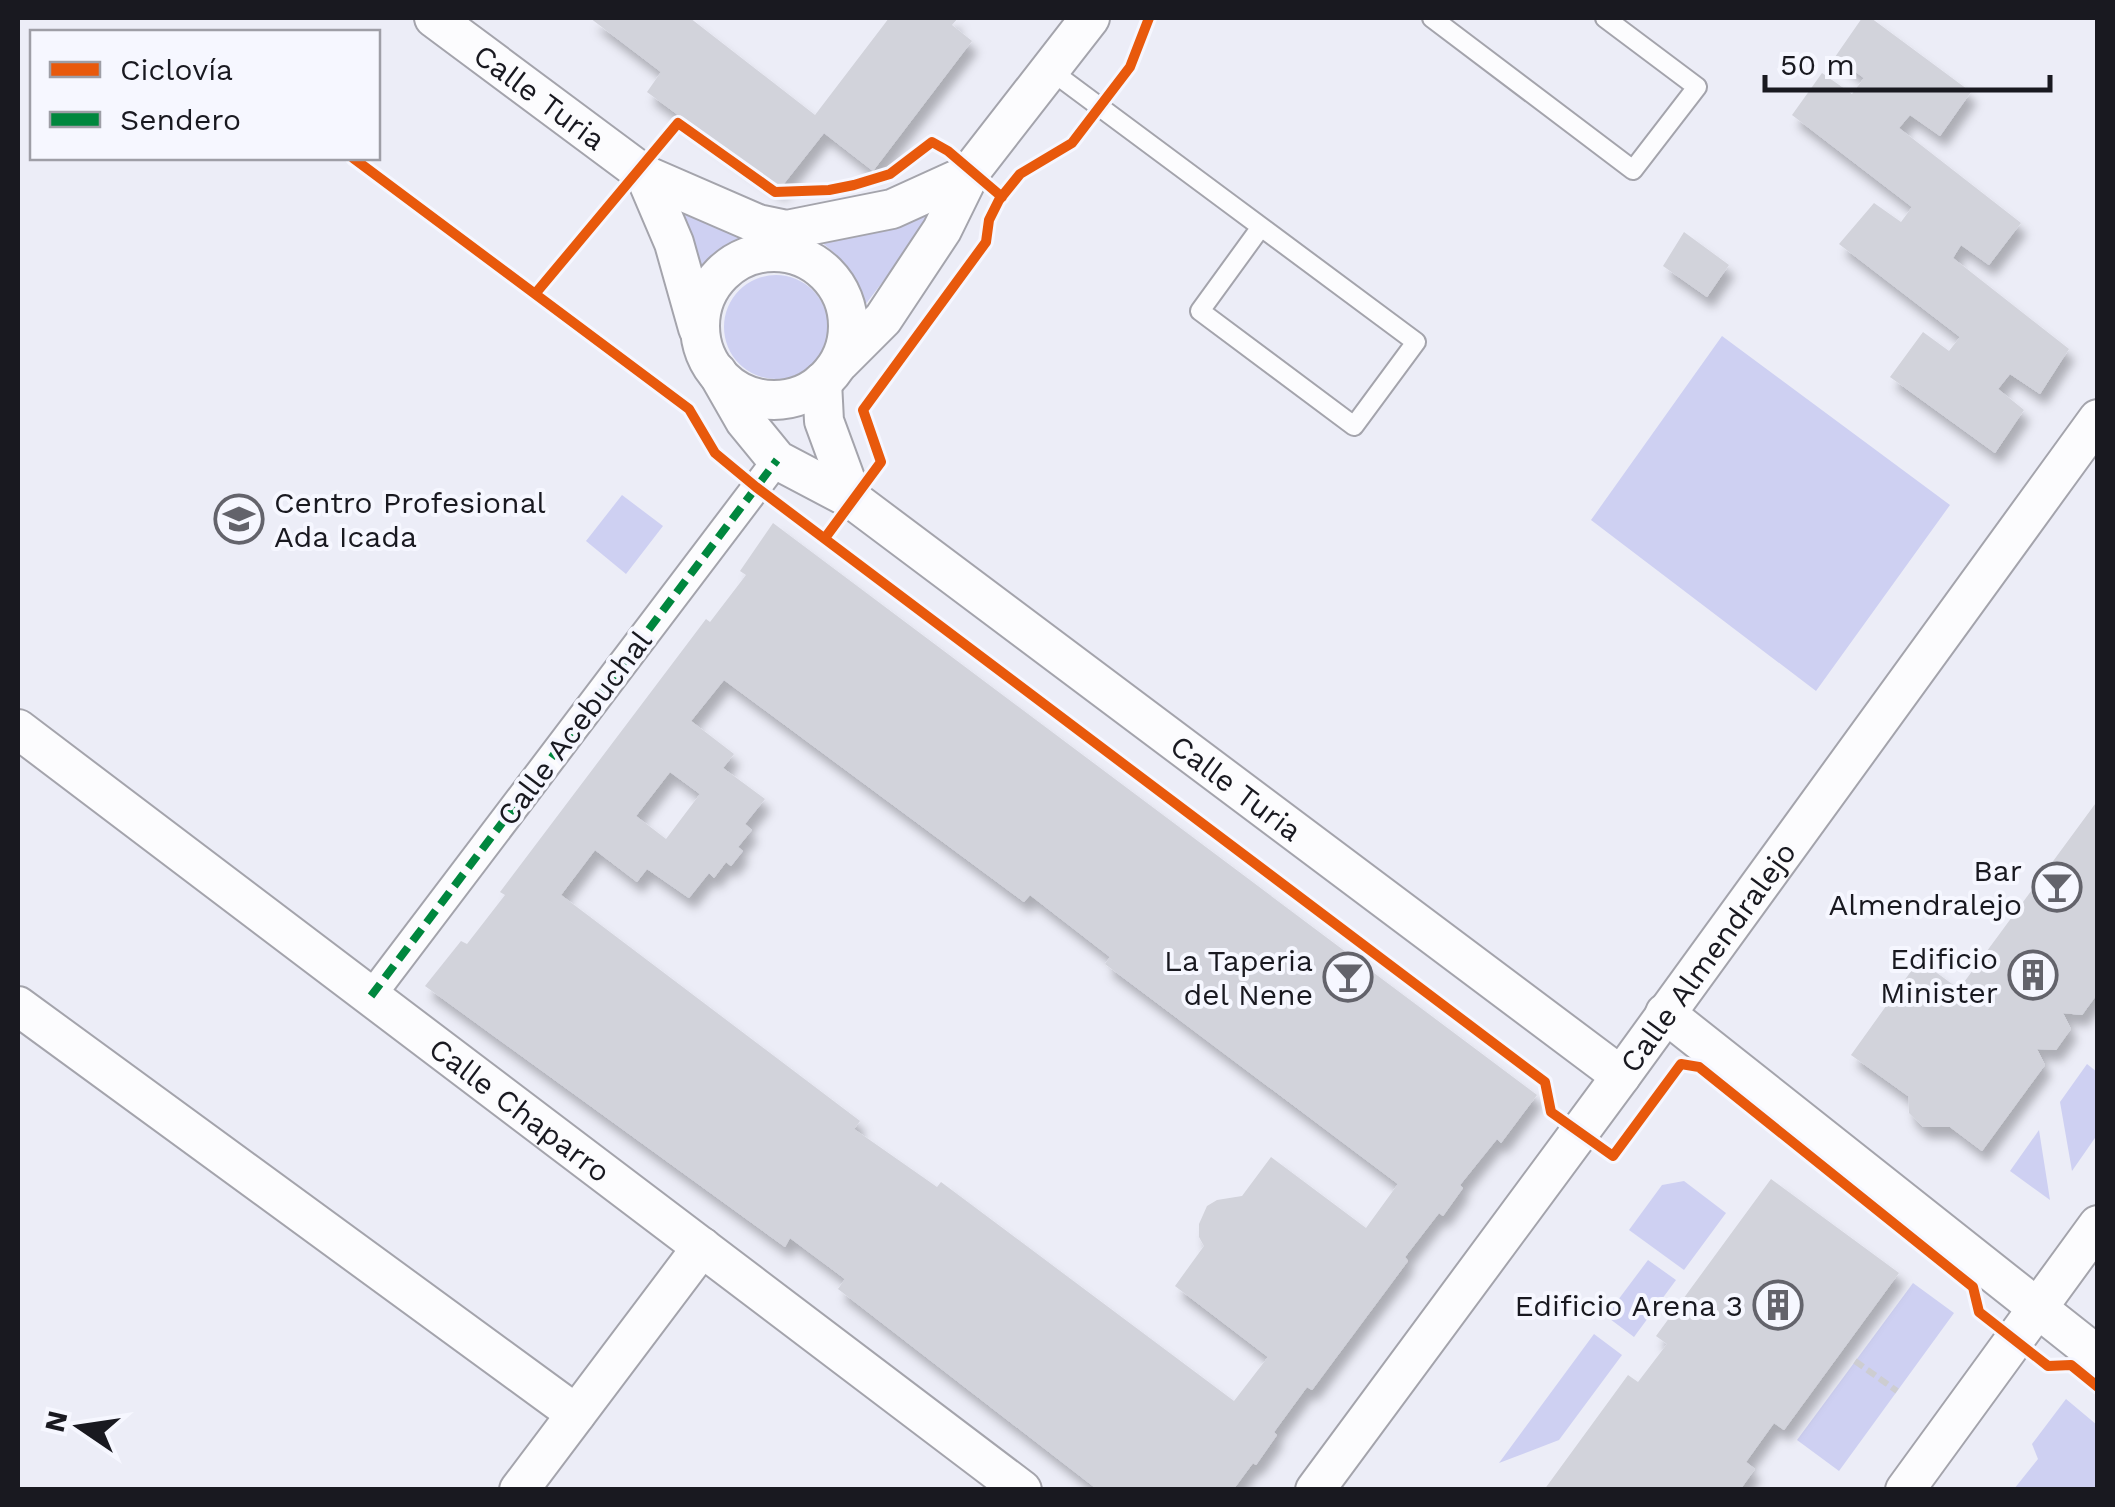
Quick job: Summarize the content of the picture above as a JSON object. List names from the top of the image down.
{
  "streets": {
    "street": [
      "Calle Turia",
      "Calle Acebuchal",
      "Calle Almendralejo",
      "Calle Chaparro"
    ]
  },
  "crossings": [
    ["Calle Turia", "Calle Acebuchal"],
    ["Calle Turia", "Calle Almendralejo"],
    ["Calle Acebuchal", "Calle Chaparro"]
  ],
  "places": {
    "school or university": ["Centro Profesional Ada Icada"],
    "bar": ["Bar Almendralejo", "La Taperia del Nene"],
    "building": ["Edificio Minister", "Edificio Arena 3"]
  },
  "legend": ["Ciclovía", "Sendero"],
  "scale_bar": "50 m",
  "north": "left"
}
